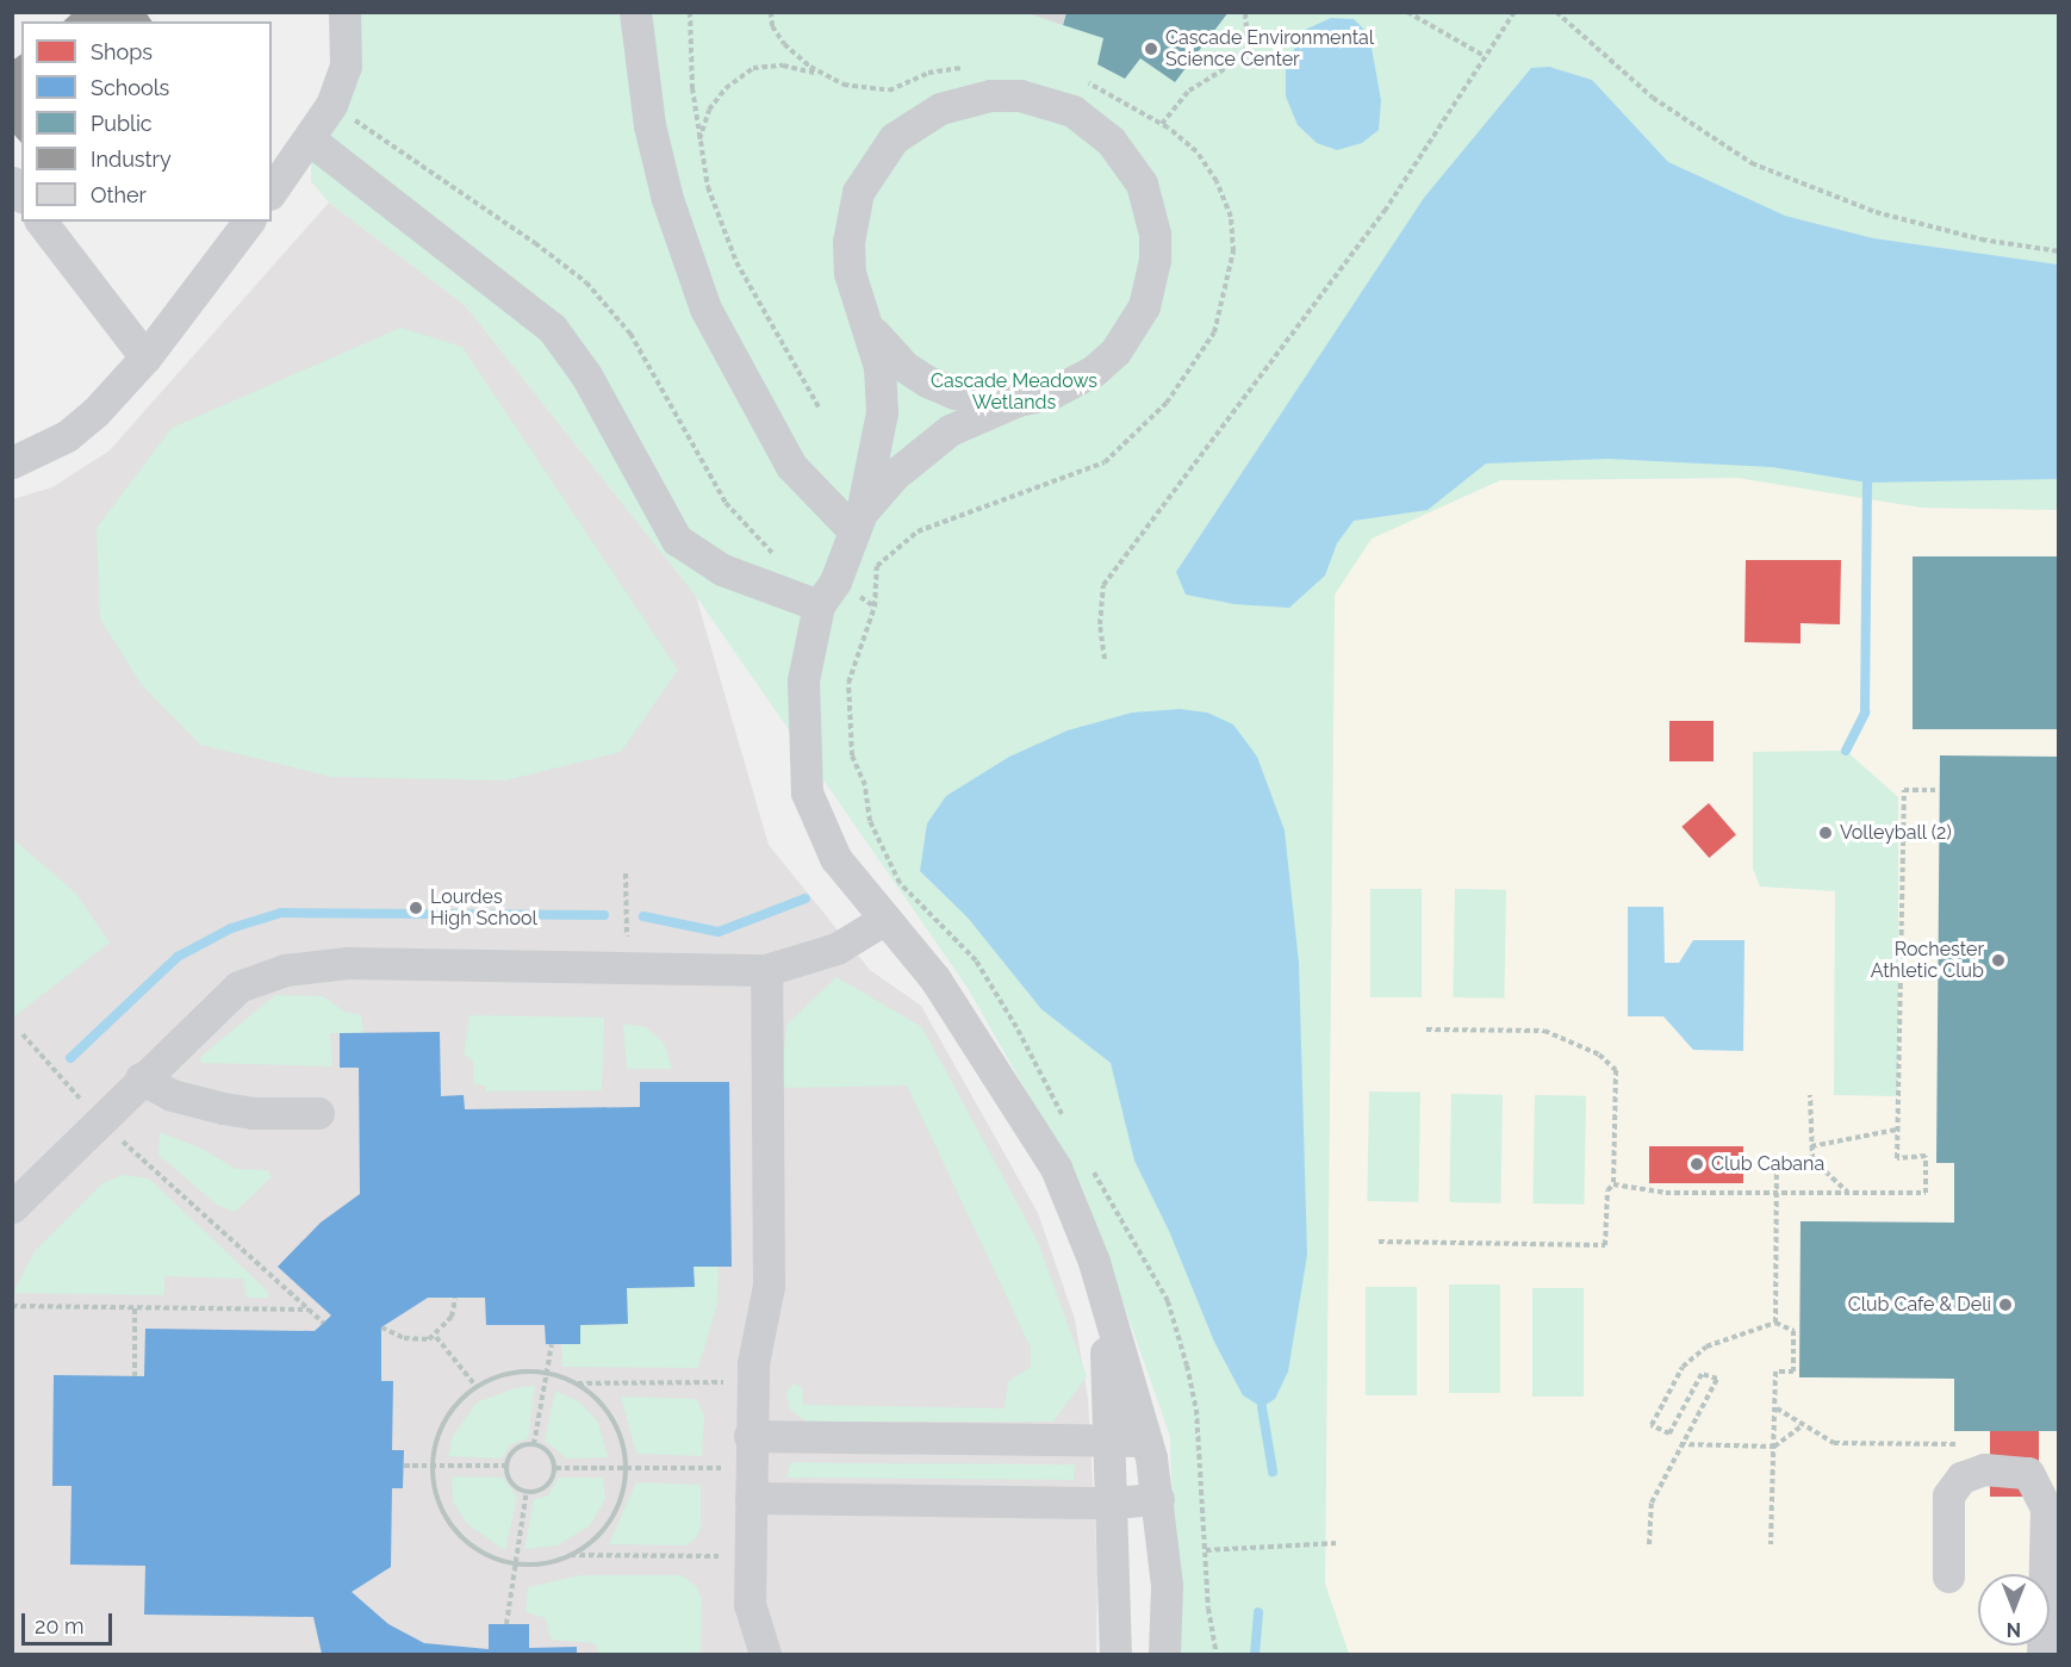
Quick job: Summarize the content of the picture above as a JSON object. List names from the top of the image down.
{
  "parks": ["Cascade Meadows Wetlands"],
  "places": [
    "Cascade Environmental Science Center",
    "Volleyball (2)",
    "Lourdes High School",
    "Rochester Athletic Club",
    "Club Cabana",
    "Club Cafe & Deli"
  ],
  "legend": [
    "Shops",
    "Schools",
    "Public",
    "Industry",
    "Other"
  ],
  "scale_bar": "20 m",
  "north": "bottom"
}
